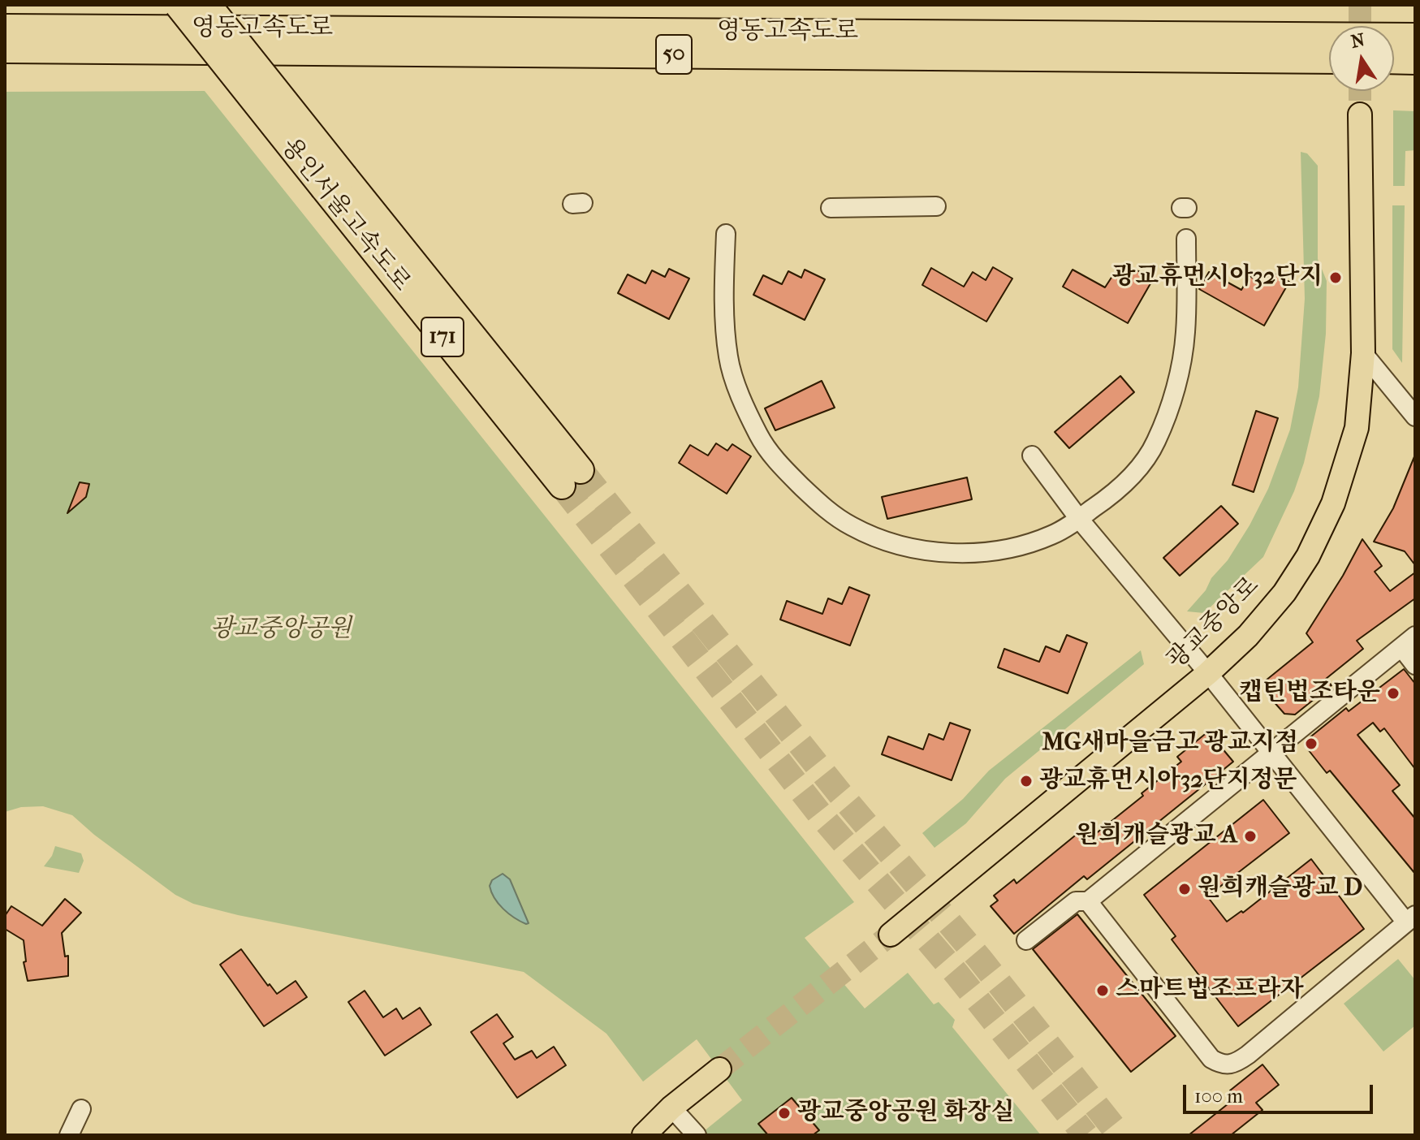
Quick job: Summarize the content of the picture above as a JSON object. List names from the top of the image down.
{
  "streets": {
    "highway": [
      "영동고속도로",
      "50",
      "용인서울고속도로",
      "171"
    ],
    "main road": ["광교중앙로"]
  },
  "parks": ["광교중앙공원"],
  "places": [
    "광교휴먼시아32단지",
    "캡틴법조타운",
    "MG새마을금고 광교지점",
    "광교휴먼시아32단지정문",
    "원희캐슬광교 A",
    "원희캐슬광교 D",
    "스마트법조프라자",
    "광교중앙공원 화장실"
  ],
  "scale_bar": "100 m",
  "north": "top"
}
